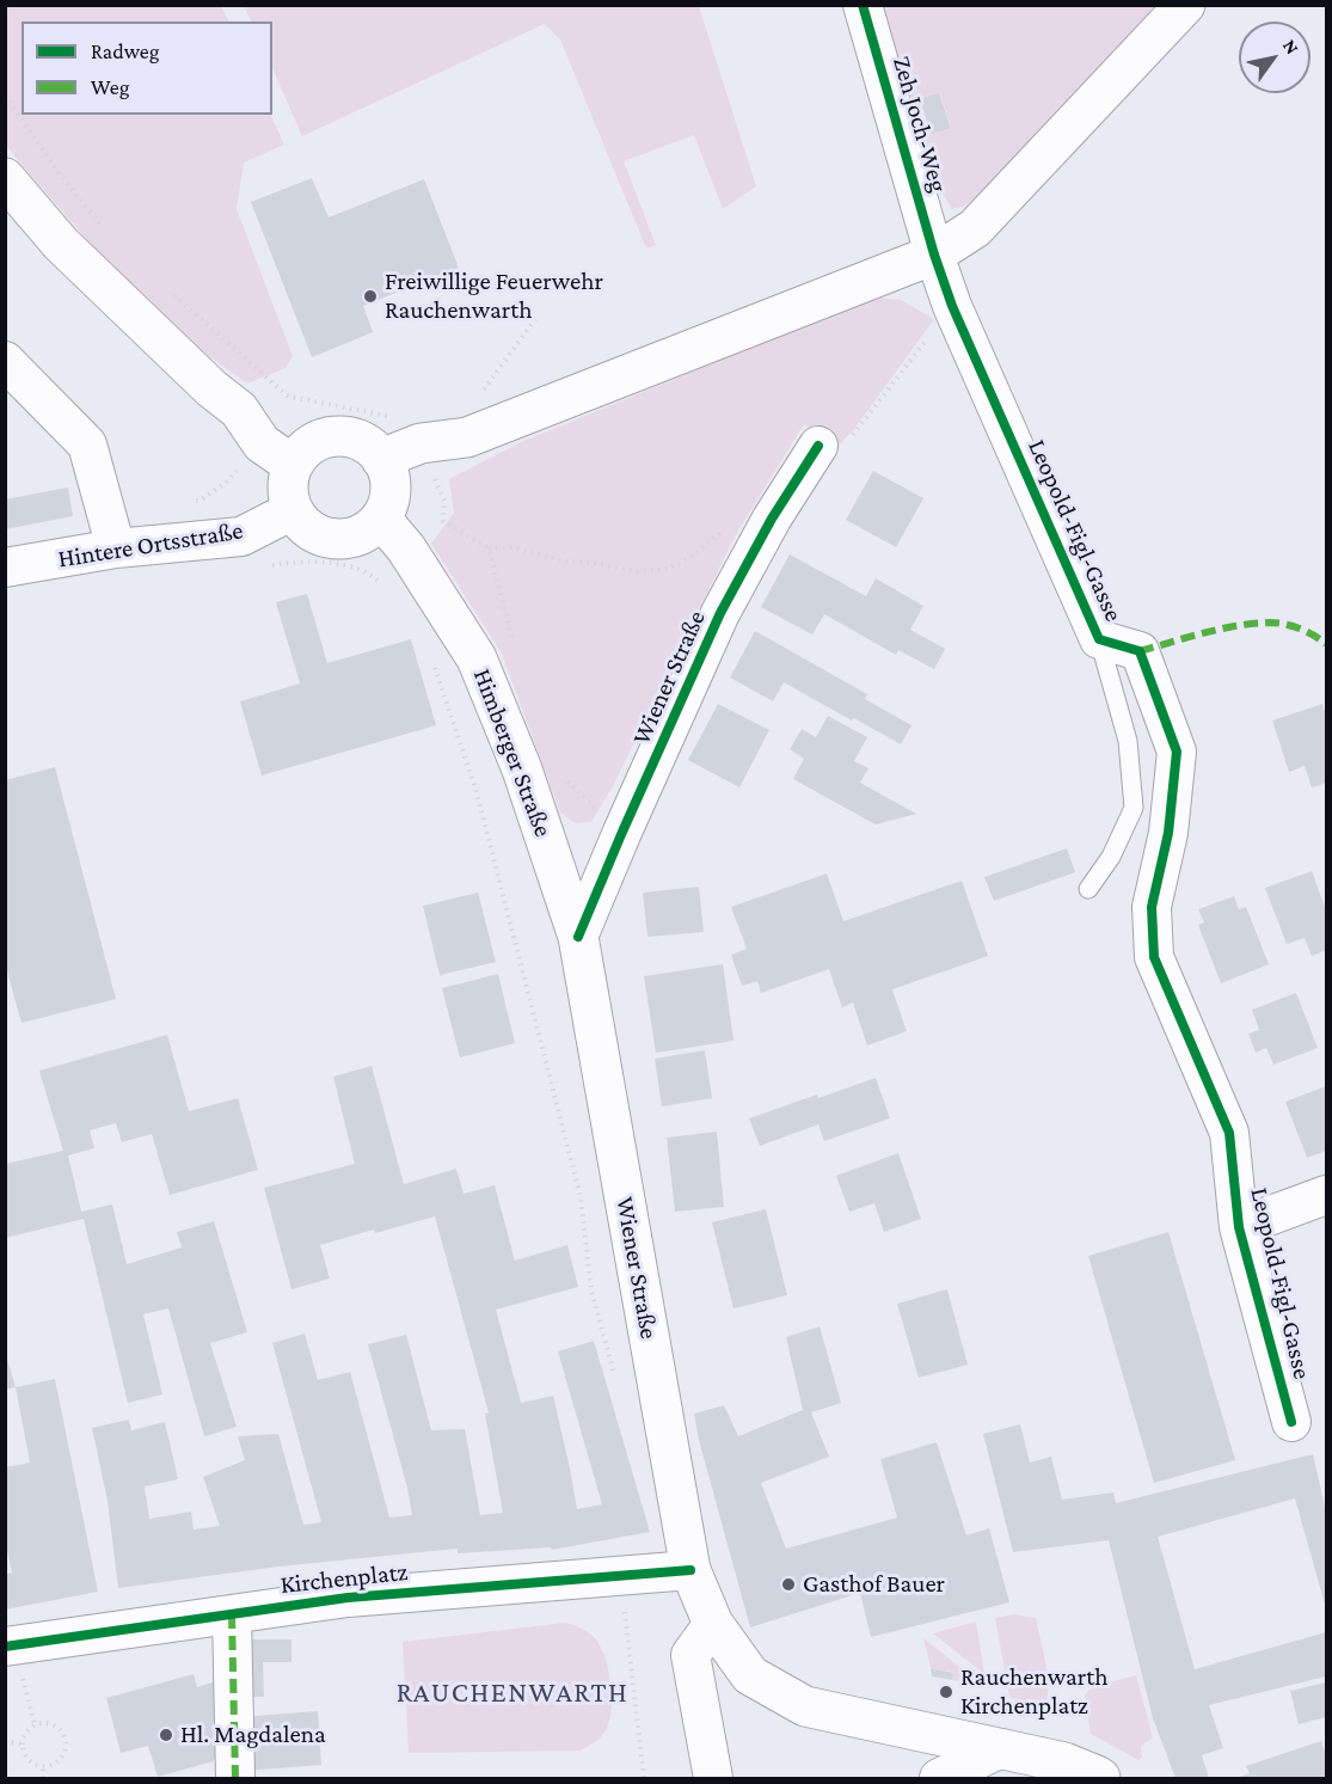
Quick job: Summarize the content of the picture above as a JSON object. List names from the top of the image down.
{
  "streets": {
    "main road": ["Wiener Straße", "Himberger Straße"],
    "street": [
      "Zeh Joch-Weg",
      "Leopold-Figl-Gasse",
      "Hintere Ortsstraße",
      "Kirchenplatz"
    ]
  },
  "crossings": [
    ["Zeh Joch-Weg", "Leopold-Figl-Gasse"],
    ["Hintere Ortsstraße", "Himberger Straße"],
    ["Wiener Straße", "Himberger Straße"],
    ["Wiener Straße", "Kirchenplatz"]
  ],
  "districts": ["RAUCHENWARTH"],
  "places": [
    "Freiwillige Feuerwehr Rauchenwarth",
    "Gasthof Bauer",
    "Rauchenwarth Kirchenplatz",
    "Hl. Magdalena"
  ],
  "legend": ["Radweg", "Weg"],
  "north": "top right"
}
